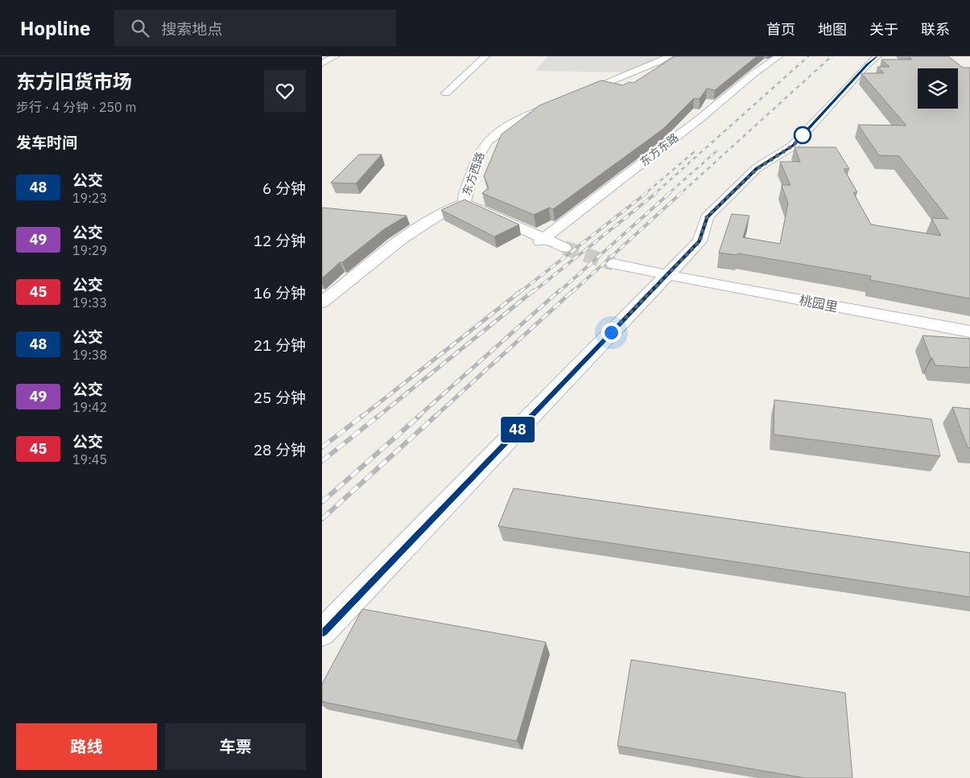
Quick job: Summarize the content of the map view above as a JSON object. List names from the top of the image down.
{
  "streets": {
    "street": ["东方东路", "东方西路", "桃园里"]
  },
  "crossings": [
    ["东方东路", "东方西路"]
  ],
  "lines": ["bus line 48"],
  "page": {
    "header": "Hopline",
    "search": "搜索地点",
    "nav": [
      "首页",
      "地图",
      "关于",
      "联系"
    ],
    "heading": [
      ["东方旧货市场", "步行 · 4 分钟 · 250 m"],
      "发车时间"
    ],
    "on_map": "48",
    "list": [
      {
        "mark": "48",
        "name": "公交",
        "note": "19:23",
        "value": "6 分钟"
      },
      {
        "mark": "49",
        "name": "公交",
        "note": "19:29",
        "value": "12 分钟"
      },
      {
        "mark": "45",
        "name": "公交",
        "note": "19:33",
        "value": "16 分钟"
      },
      {
        "mark": "48",
        "name": "公交",
        "note": "19:38",
        "value": "21 分钟"
      },
      {
        "mark": "49",
        "name": "公交",
        "note": "19:42",
        "value": "25 分钟"
      },
      {
        "mark": "45",
        "name": "公交",
        "note": "19:45",
        "value": "28 分钟"
      }
    ],
    "buttons": ["路线", "车票"]
  }
}
